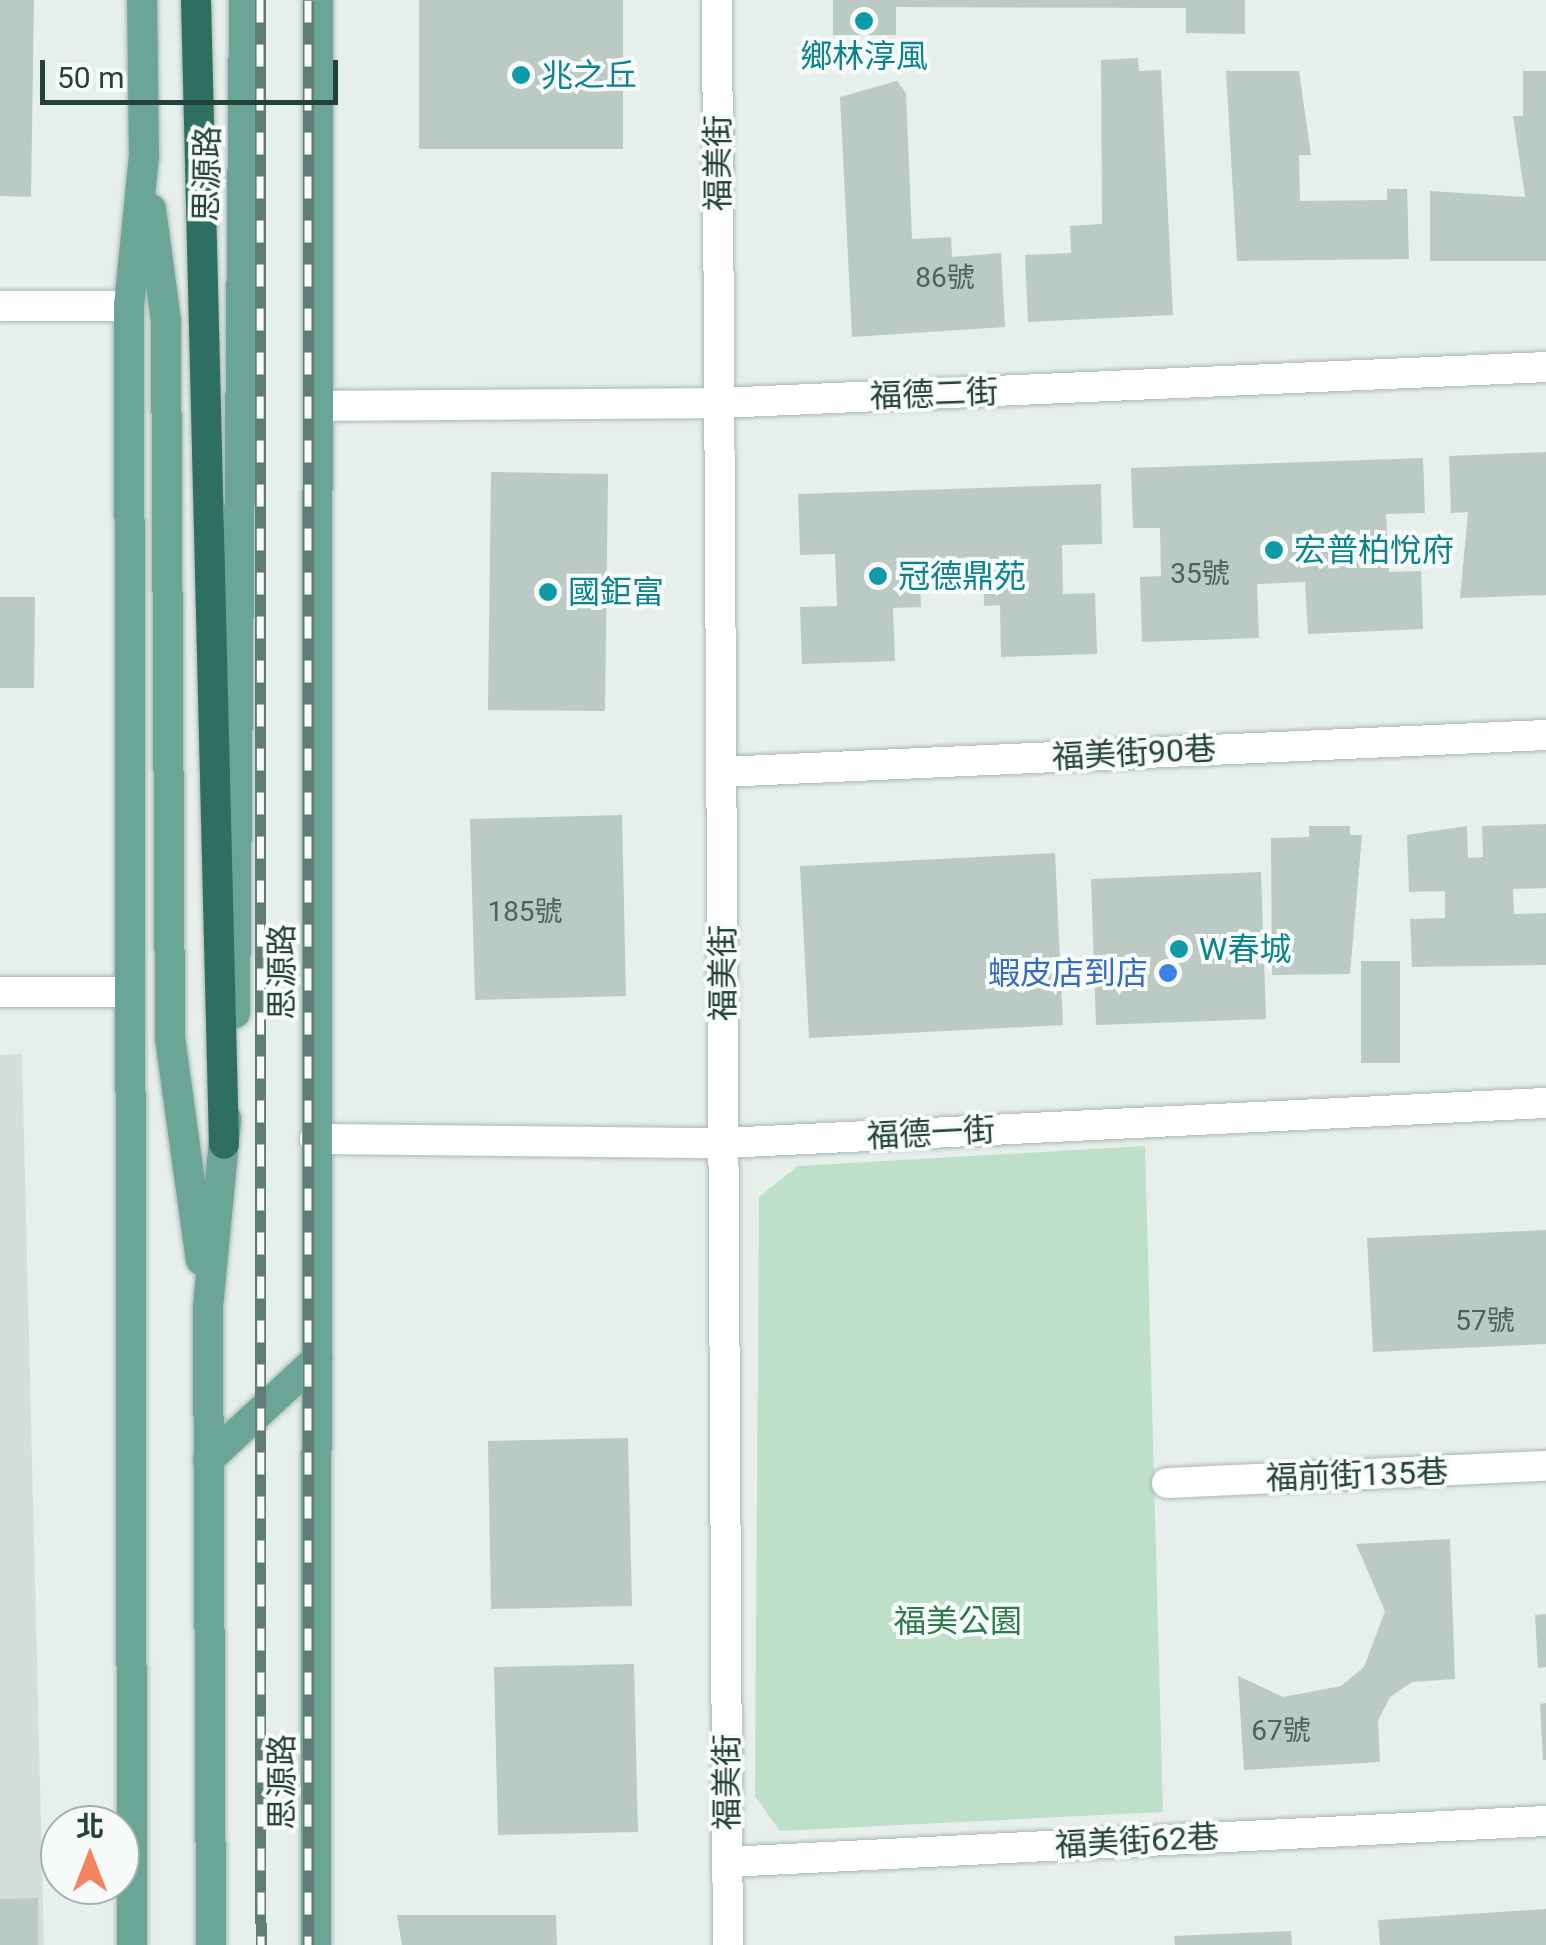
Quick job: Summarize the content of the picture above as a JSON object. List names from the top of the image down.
{
  "streets": {
    "main road": ["思源路"],
    "street": [
      "福美街",
      "福德二街",
      "福美街90巷",
      "福德一街",
      "福前街135巷",
      "福美街62巷"
    ]
  },
  "crossings": [
    ["福美街", "福德二街"],
    ["福美街", "福美街90巷"],
    ["福美街", "福德一街"],
    ["福美街", "福美街62巷"],
    ["思源路", "福德二街"],
    ["思源路", "福德一街"]
  ],
  "parks": ["福美公園"],
  "places": [
    "鄉林淳風",
    "兆之丘",
    "宏普柏悅府",
    "冠德鼎苑",
    "國鉅富",
    "W春城",
    "蝦皮店到店"
  ],
  "house_numbers": [
    "86號",
    "35號",
    "185號",
    "57號",
    "67號"
  ],
  "scale_bar": "50 m",
  "north": "top"
}
